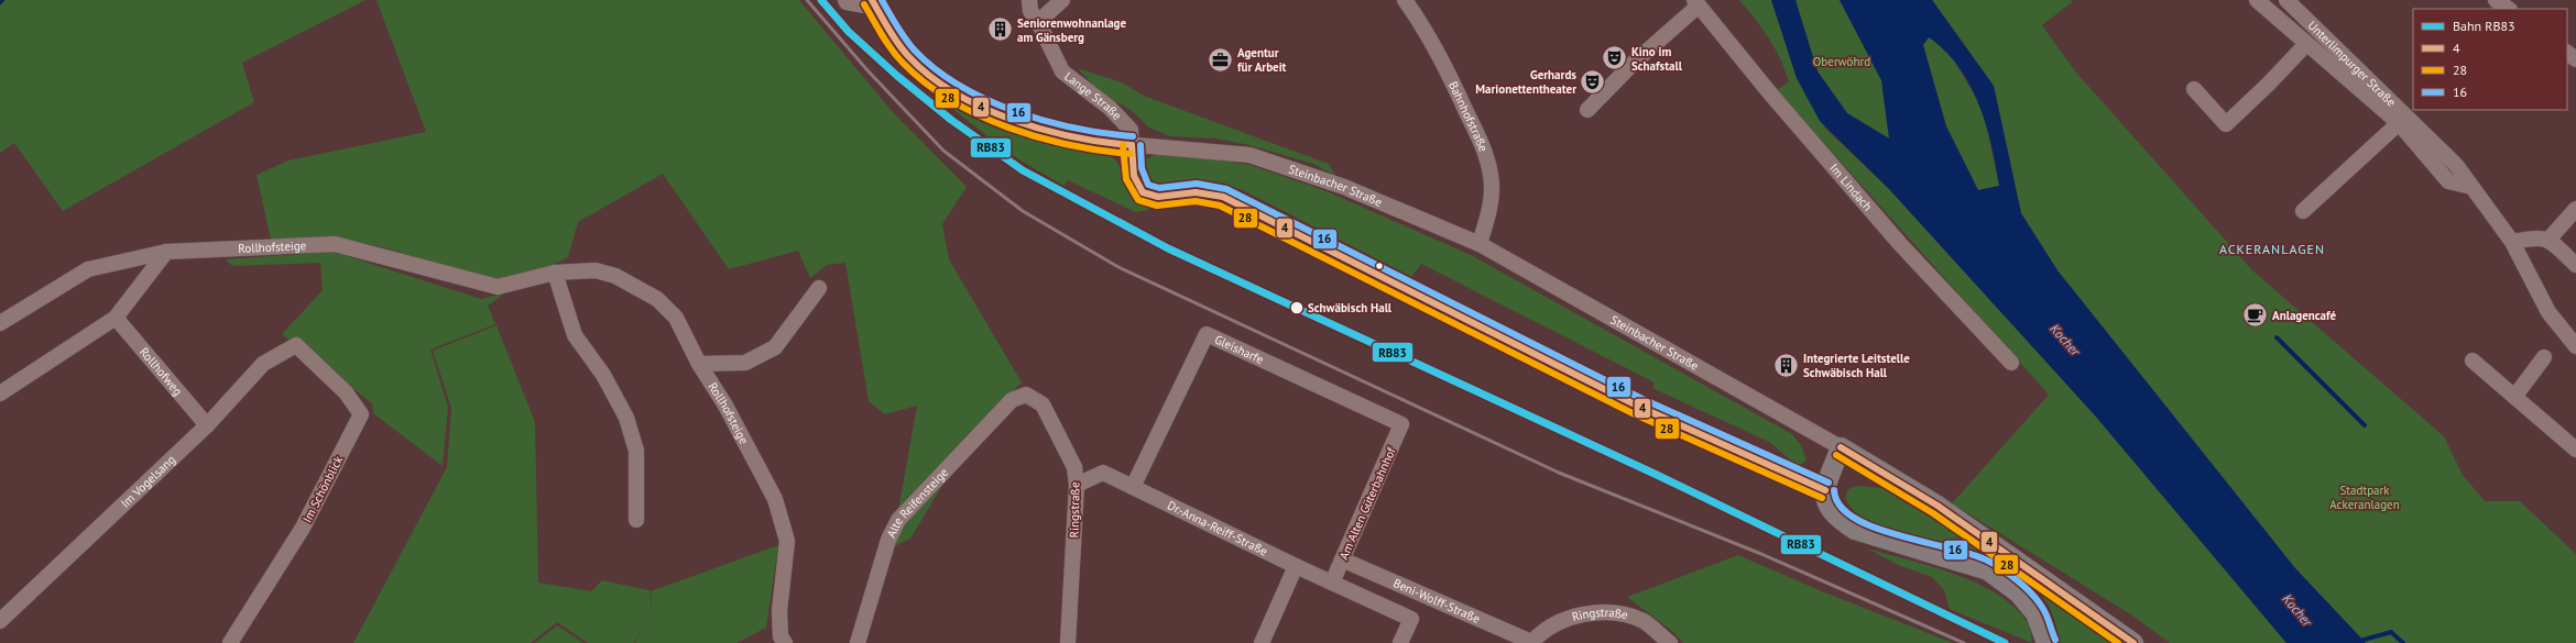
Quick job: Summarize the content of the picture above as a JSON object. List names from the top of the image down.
{
  "streets": {
    "main road": ["Steinbacher Straße"],
    "street": [
      "Unterlimpurger Straße",
      "Lange Straße",
      "Bahnhofstraße",
      "Im Lindach",
      "Rollhofsteige",
      "Gleisharfe",
      "Rollhofweg",
      "Im Vogelsang",
      "Im Schönblick",
      "Alte Reifensteige",
      "Am Alten Güterbahnhof",
      "Ringstraße",
      "Dr.-Anna-Reiff-Straße",
      "Beni-Wolff-Straße"
    ]
  },
  "crossings": [
    ["Lange Straße", "Steinbacher Straße"],
    ["Bahnhofstraße", "Steinbacher Straße"],
    ["Gleisharfe", "Am Alten Güterbahnhof"],
    ["Gleisharfe", "Dr.-Anna-Reiff-Straße"],
    ["Rollhofweg", "Im Vogelsang"],
    ["Im Vogelsang", "Im Schönblick"],
    ["Alte Reifensteige", "Ringstraße"],
    ["Am Alten Güterbahnhof", "Dr.-Anna-Reiff-Straße"],
    ["Am Alten Güterbahnhof", "Beni-Wolff-Straße"],
    ["Ringstraße", "Dr.-Anna-Reiff-Straße"],
    ["Ringstraße", "Beni-Wolff-Straße"]
  ],
  "districts": ["ACKERANLAGEN"],
  "water": ["Kocher"],
  "parks": ["Oberwöhrd", "Stadtpark Ackeranlagen"],
  "places": {
    "building": ["Seniorenwohnanlage am Gänsberg", "Integrierte Leitstelle Schwäbisch Hall"],
    "theatre": ["Kino im Schafstall", "Gerhards Marionettentheater"],
    "office": ["Agentur für Arbeit"],
    "other": ["Schwäbisch Hall"],
    "cafe": ["Anlagencafé"]
  },
  "lines": [
    "rail line RB83",
    "transit line 4",
    "transit line 16",
    "transit line 28"
  ],
  "legend": [
    "Bahn RB83",
    "4",
    "28",
    "16"
  ]
}
